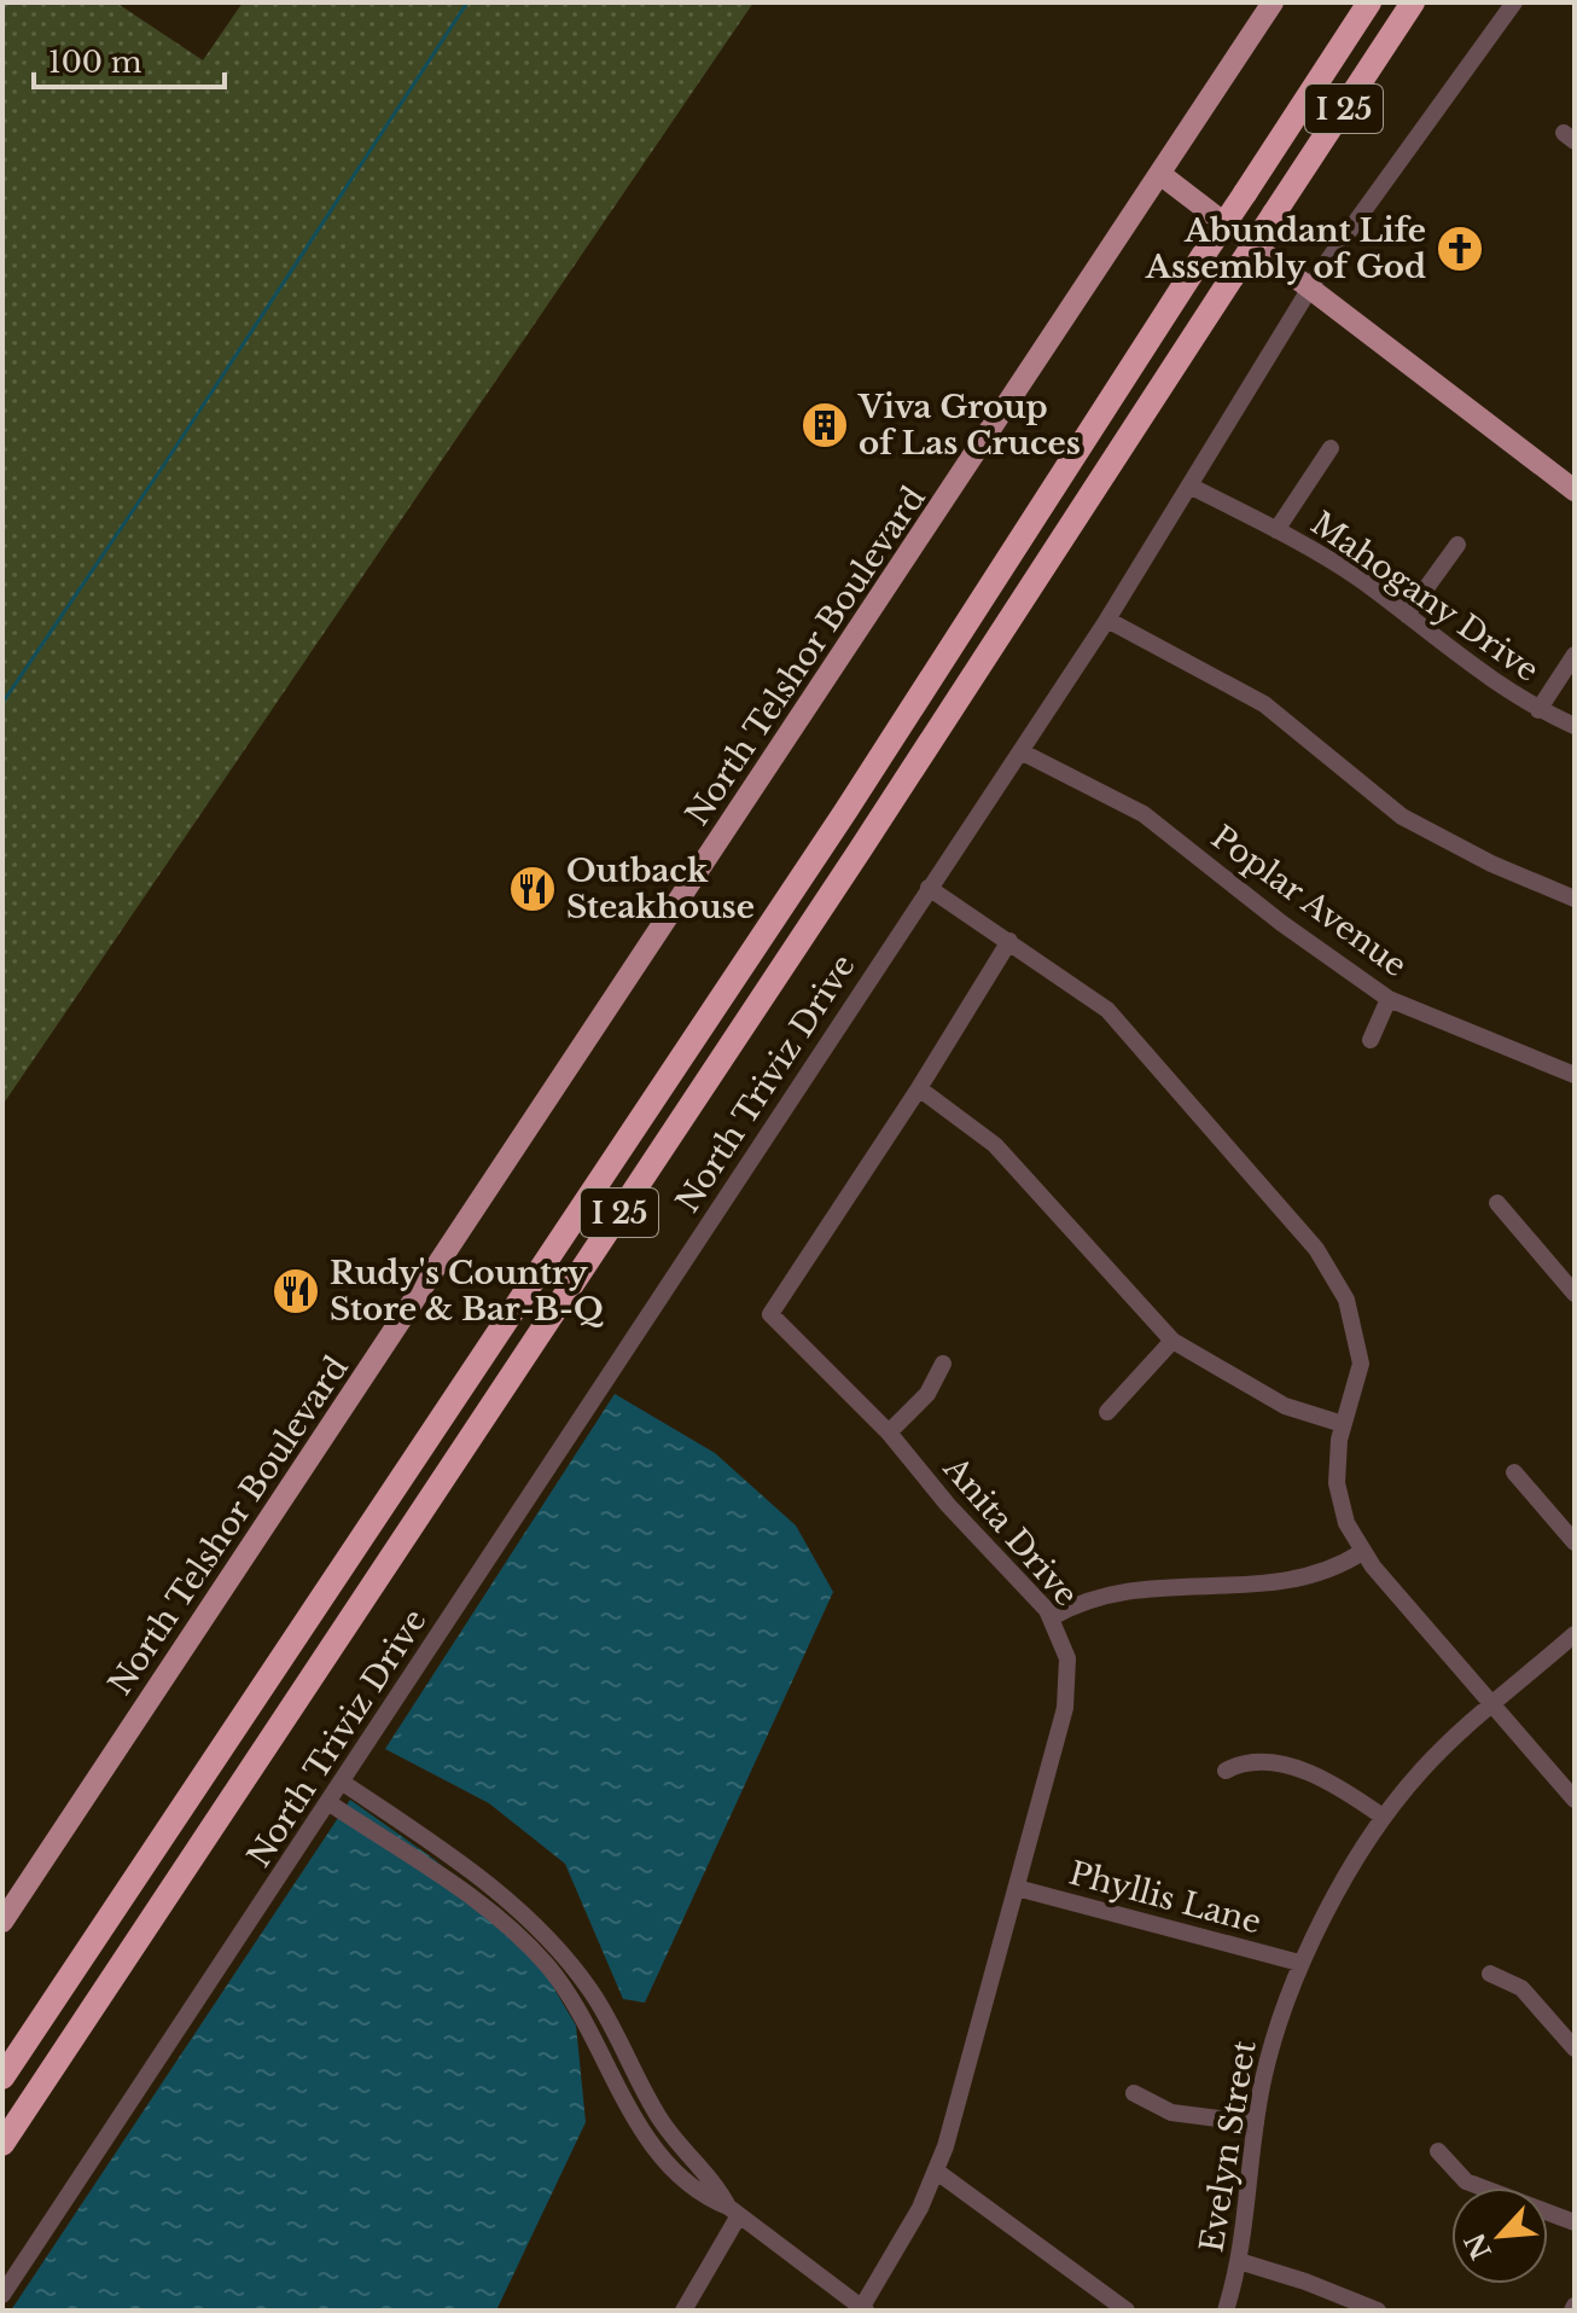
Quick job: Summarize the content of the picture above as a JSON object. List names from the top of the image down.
{
  "streets": {
    "highway": ["I 25"],
    "main road": ["North Telshor Boulevard"],
    "street": [
      "Mahogany Drive",
      "Poplar Avenue",
      "North Triviz Drive",
      "Anita Drive",
      "Phyllis Lane",
      "Evelyn Street"
    ]
  },
  "crossings": [
    ["Mahogany Drive", "North Triviz Drive"],
    ["Poplar Avenue", "North Triviz Drive"],
    ["Anita Drive", "Phyllis Lane"],
    ["Phyllis Lane", "Evelyn Street"]
  ],
  "places": {
    "church": ["Abundant Life Assembly of God"],
    "building": ["Viva Group of Las Cruces"],
    "restaurant": ["Outback Steakhouse", "Rudy's Country Store & Bar-B-Q"]
  },
  "scale_bar": "100 m",
  "north": "bottom left"
}
